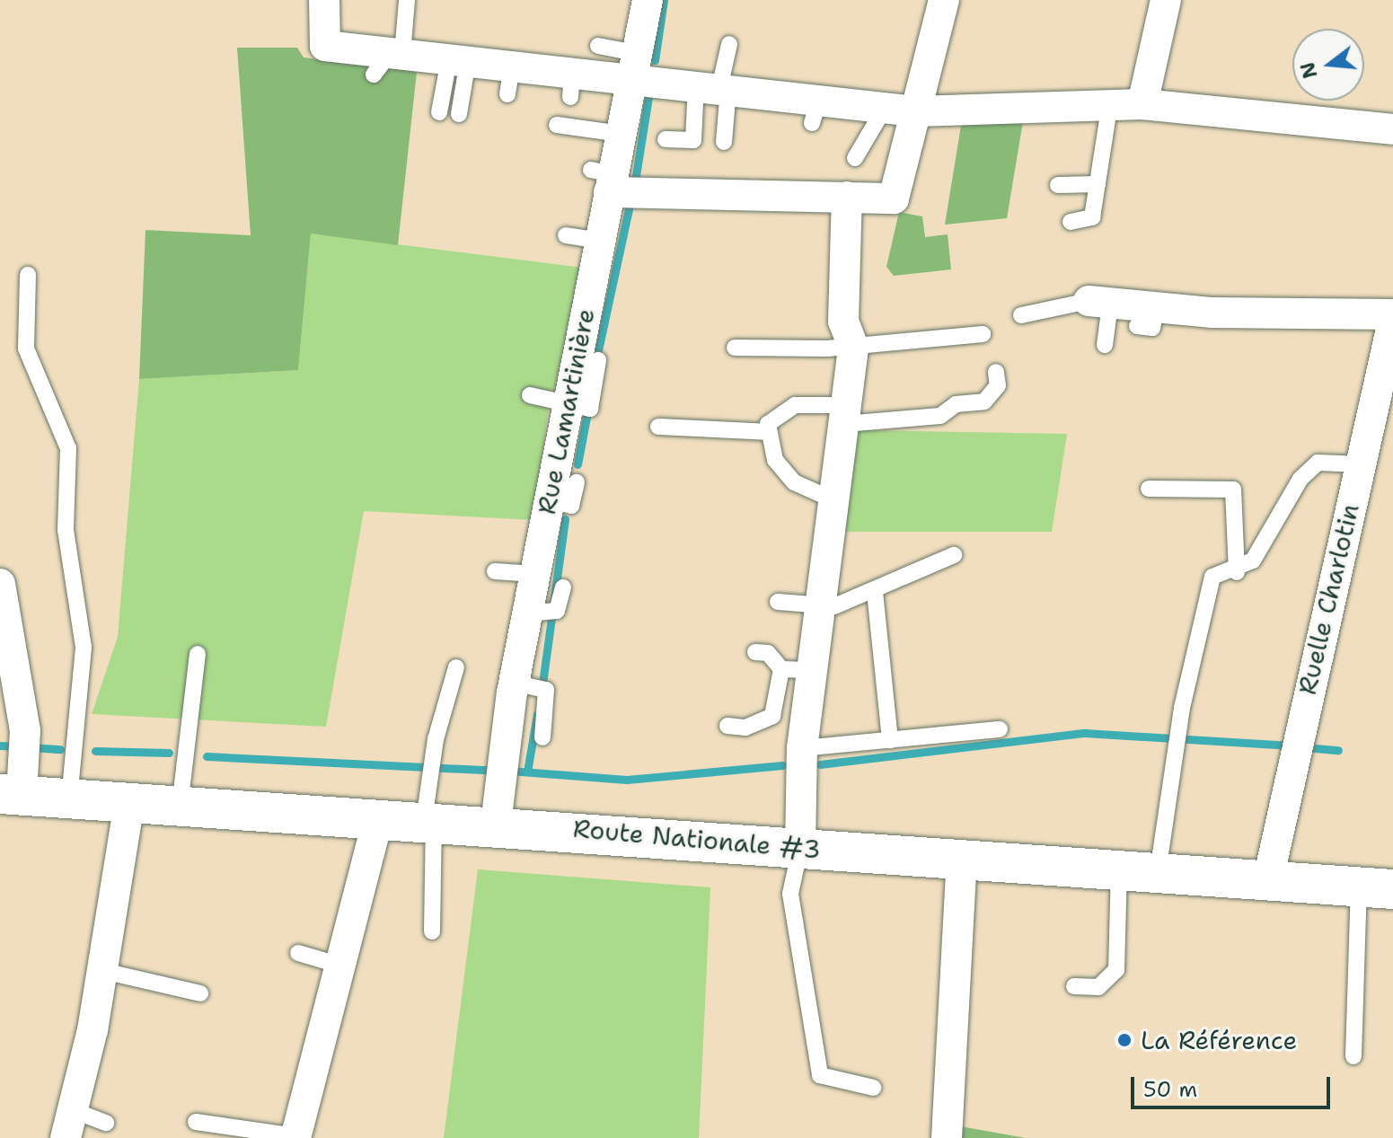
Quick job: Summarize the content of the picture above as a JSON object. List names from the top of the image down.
{
  "streets": {
    "main road": ["Route Nationale #3"],
    "street": ["Rue Lamartinière", "Ruelle Charlotin"]
  },
  "crossings": [
    ["Rue Lamartinière", "Route Nationale #3"],
    ["Ruelle Charlotin", "Route Nationale #3"]
  ],
  "places": ["La Référence"],
  "scale_bar": "50 m",
  "north": "left"
}
